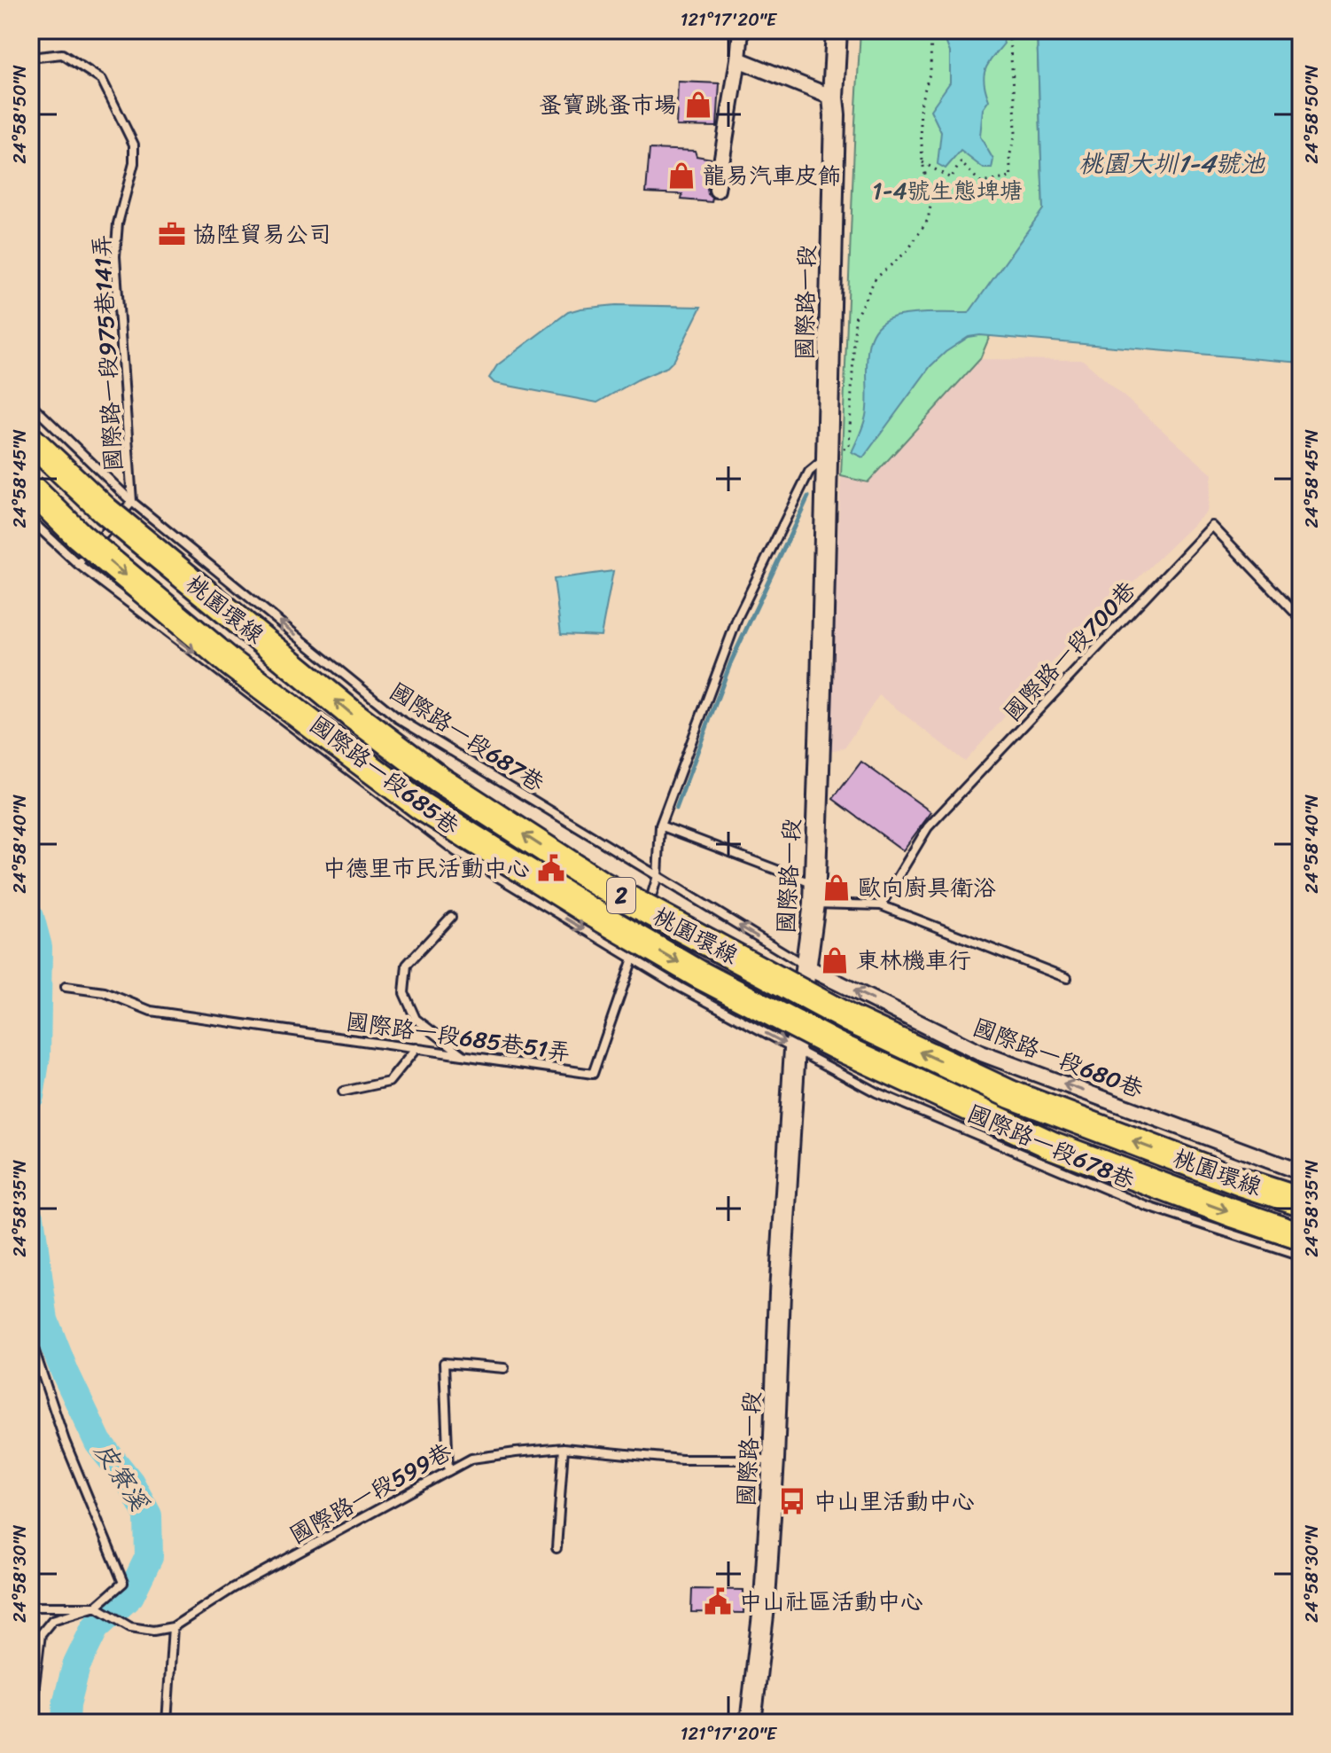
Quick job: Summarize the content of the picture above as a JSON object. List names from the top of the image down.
{
  "streets": {
    "highway": ["桃園環線", "2"],
    "street": ["國際路一段", "國際路一段680巷"],
    "lane": [
      "國際路一段975巷141弄",
      "國際路一段700巷",
      "國際路一段687巷",
      "國際路一段685巷",
      "國際路一段685巷51弄",
      "國際路一段678巷",
      "國際路一段599巷"
    ]
  },
  "crossings": [
    ["國際路一段", "國際路一段687巷"],
    ["國際路一段", "國際路一段685巷"],
    ["國際路一段", "國際路一段685巷51弄"],
    ["國際路一段", "國際路一段680巷"],
    ["國際路一段", "國際路一段678巷"],
    ["國際路一段", "國際路一段599巷"],
    ["國際路一段975巷141弄", "國際路一段687巷"],
    ["國際路一段687巷", "國際路一段685巷51弄"],
    ["國際路一段687巷", "國際路一段680巷"],
    ["國際路一段685巷", "國際路一段685巷51弄"],
    ["國際路一段685巷", "國際路一段678巷"]
  ],
  "one_way": ["國際路一段687巷", "國際路一段685巷", "國際路一段680巷"],
  "water": ["桃園大圳1-4號池", "皮寮溪"],
  "parks": ["1-4號生態埤塘"],
  "places": {
    "shop": [
      "蚤寶跳蚤市場",
      "龍易汽車皮飾",
      "歐向廚具衛浴",
      "東林機車行"
    ],
    "office": ["協陞貿易公司"],
    "public building": ["中德里市民活動中心", "中山社區活動中心"],
    "bus stop": ["中山里活動中心"]
  },
  "coordinates": [
    "121°17'20\"E",
    "24°58'50\"N",
    "24°58'45\"N",
    "24°58'40\"N",
    "24°58'35\"N",
    "24°58'30\"N"
  ]
}
